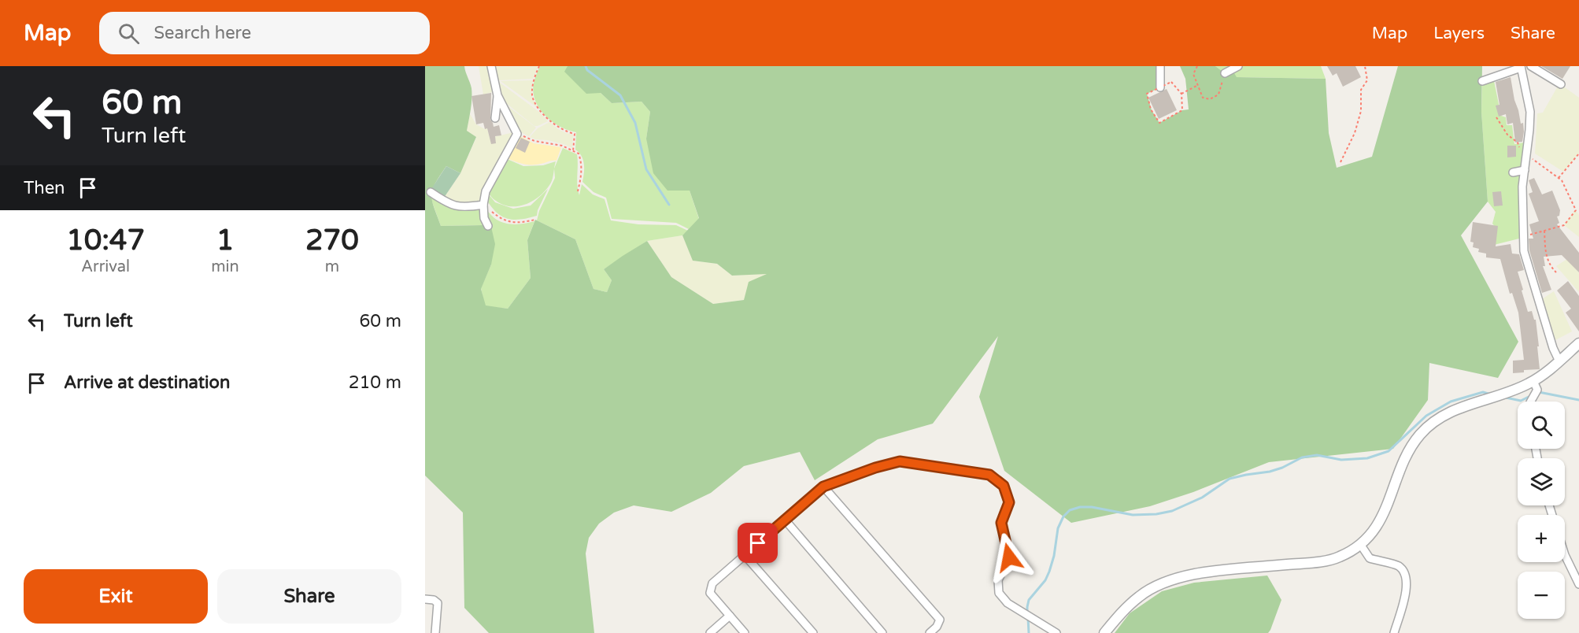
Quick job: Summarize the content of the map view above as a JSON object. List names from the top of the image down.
{
  "page": {
    "header": "Map",
    "search": "Search here",
    "nav": ["Map", "Layers", "Share"],
    "turn": ["60 m", "Turn left"],
    "then": "Then",
    "eta": [
      "10:47",
      "Arrival",
      "1",
      "min",
      "270",
      "m"
    ],
    "list": [
      {
        "name": "Turn left",
        "value": "60 m"
      },
      {
        "name": "Arrive at destination",
        "value": "210 m"
      }
    ],
    "map_buttons": ["+", "−"],
    "buttons": ["Exit", "Share"]
  }
}
